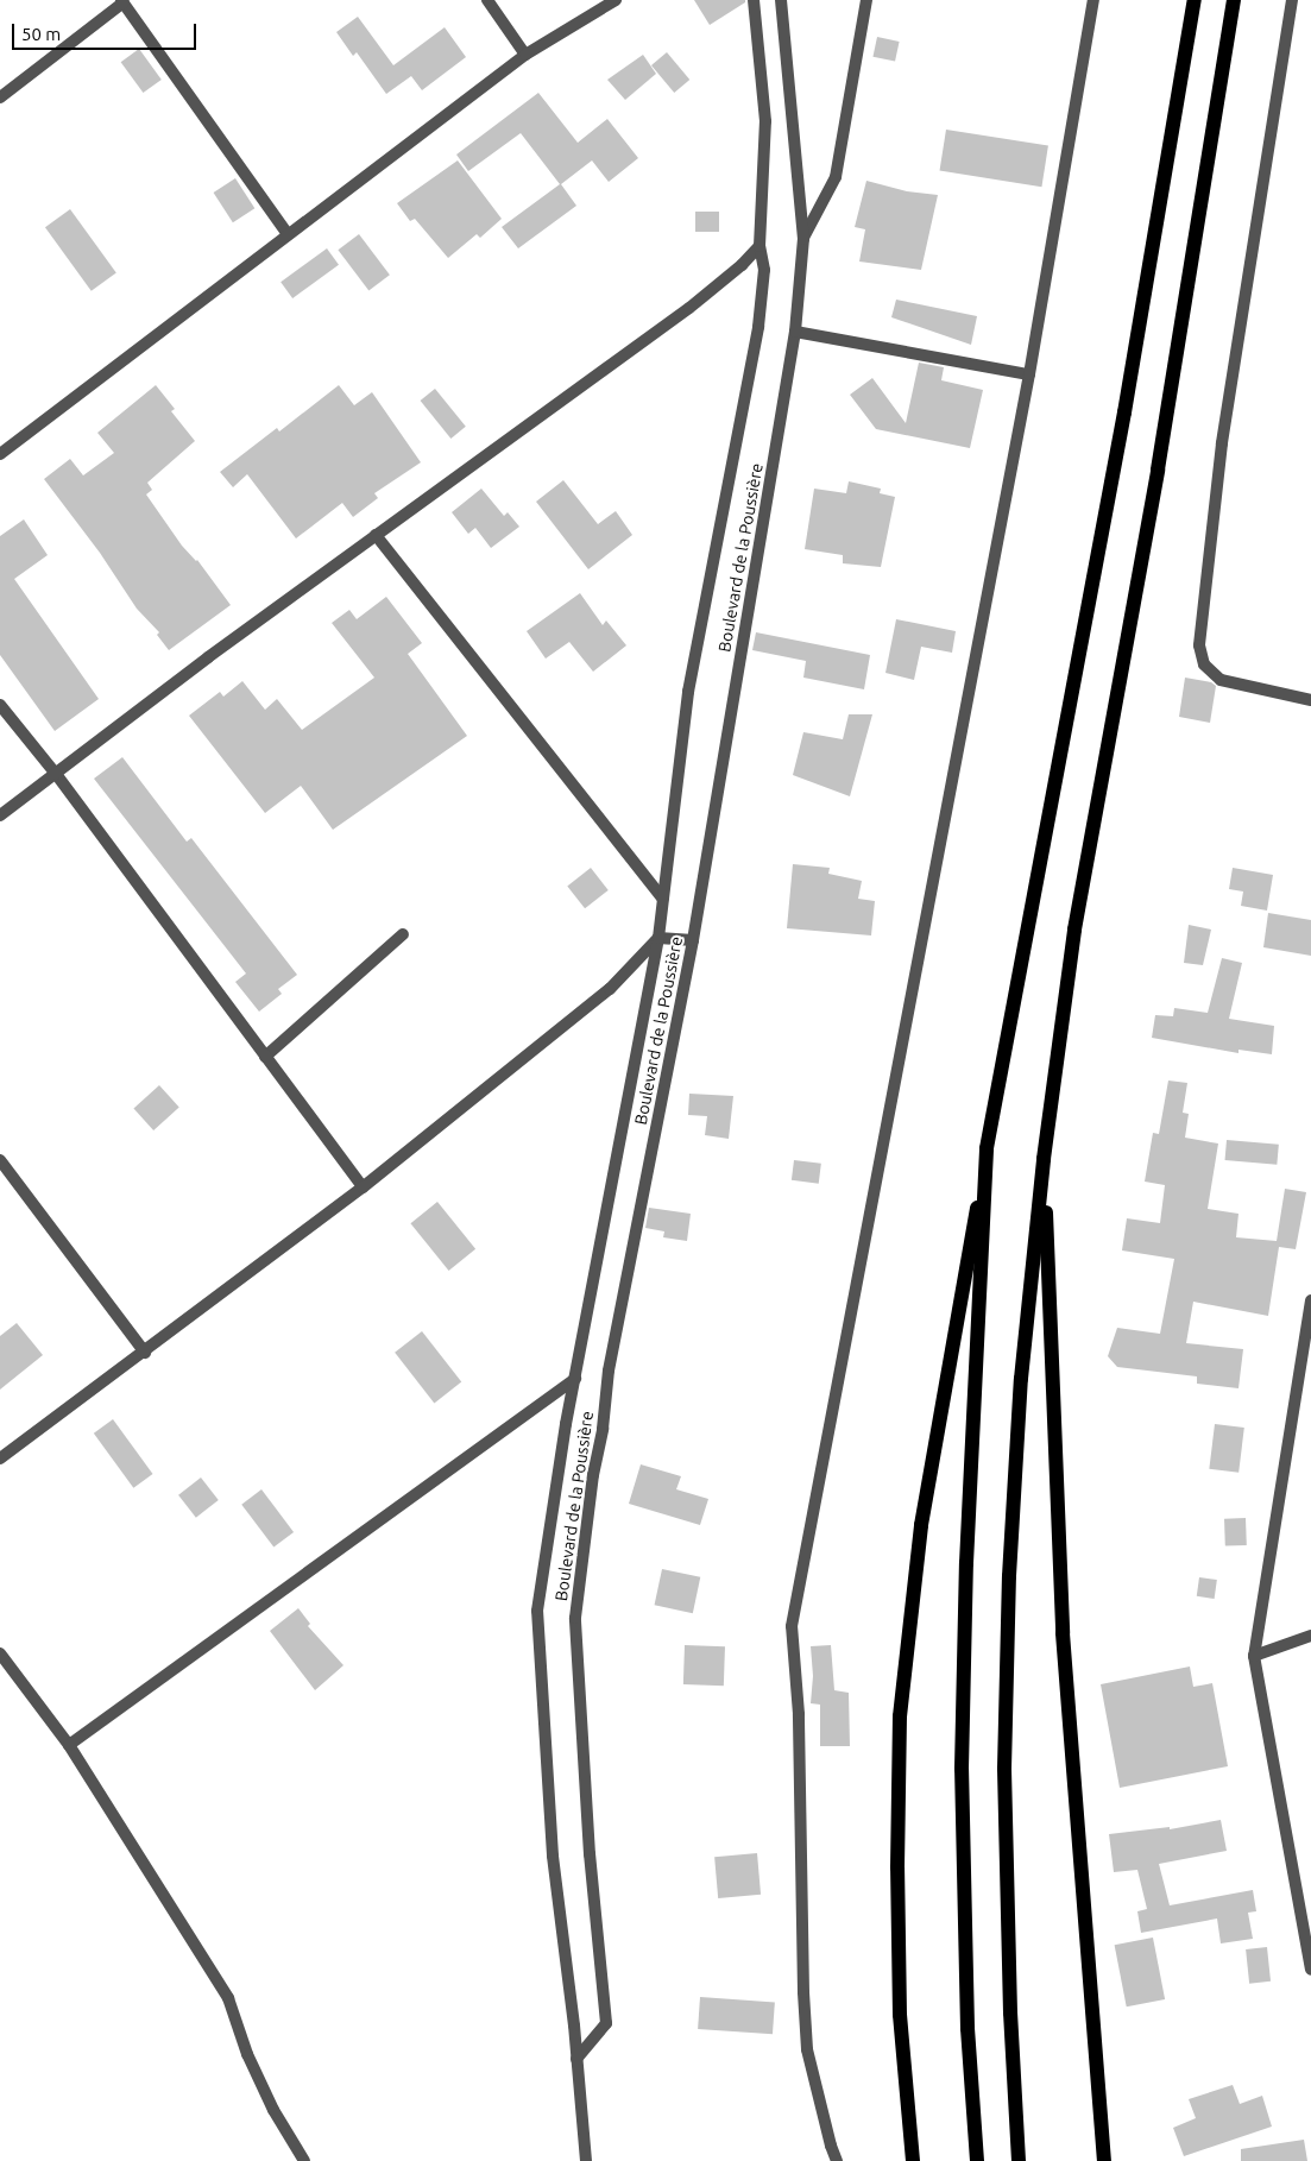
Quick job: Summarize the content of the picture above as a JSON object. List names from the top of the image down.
{
  "streets": {
    "street": ["Boulevard de la Poussière"]
  },
  "scale_bar": "50 m"
}
